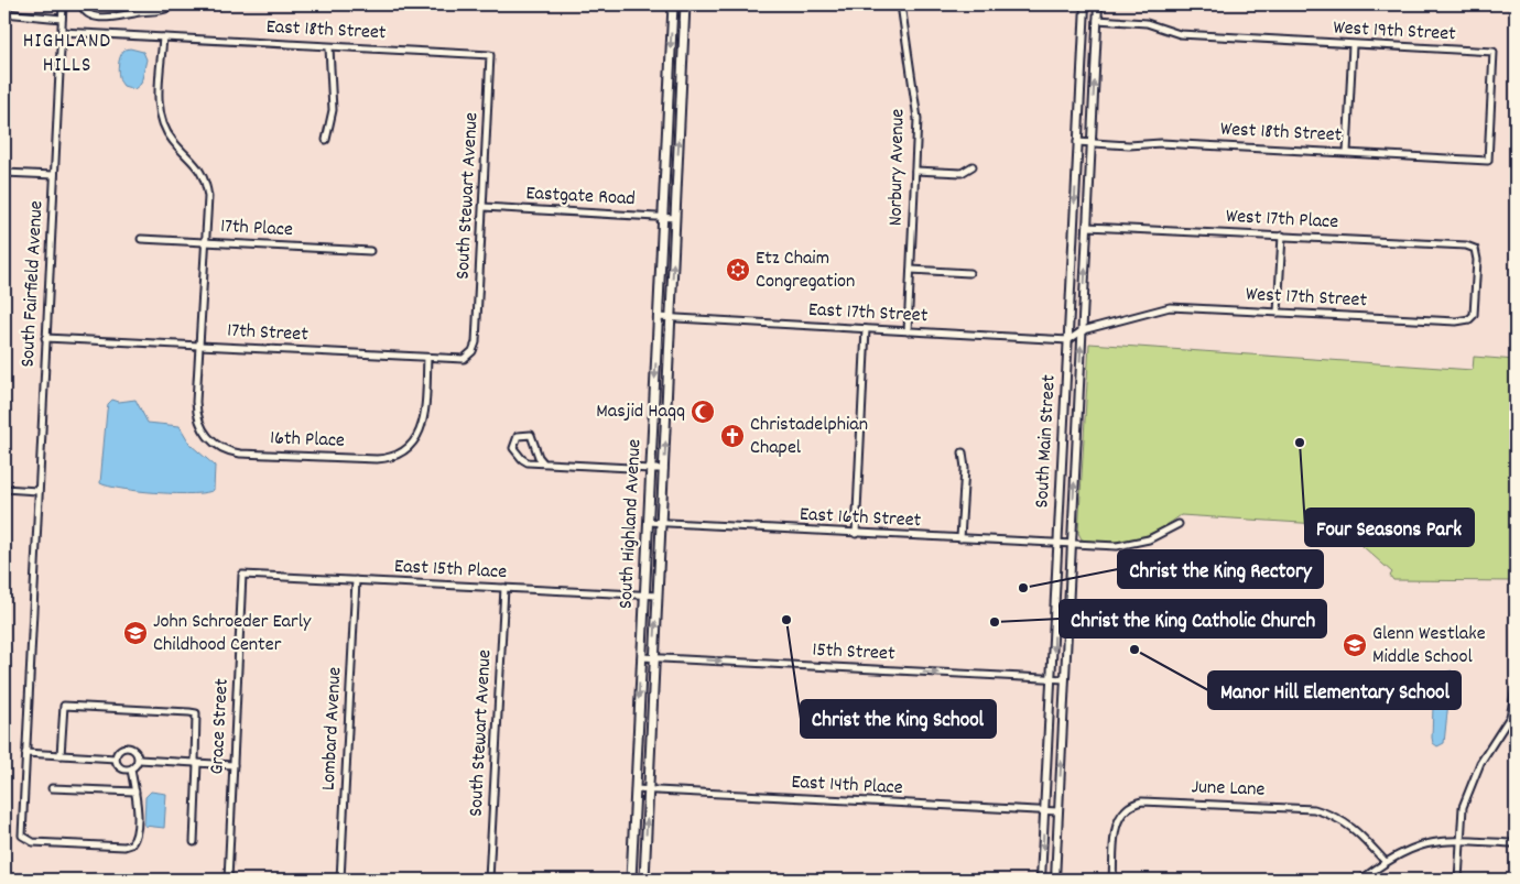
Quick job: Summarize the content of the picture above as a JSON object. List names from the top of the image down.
{
  "streets": {
    "main road": ["South Highland Avenue"],
    "street": [
      "East 18th Street",
      "West 19th Street",
      "West 18th Street",
      "Norbury Avenue",
      "South Stewart Avenue",
      "Eastgate Road",
      "West 17th Place",
      "17th Place",
      "South Fairfield Avenue",
      "West 17th Street",
      "East 17th Street",
      "17th Street",
      "16th Place",
      "South Main Street",
      "East 16th Street",
      "East 15th Place",
      "15th Street",
      "Grace Street",
      "Lombard Avenue",
      "East 14th Place",
      "June Lane"
    ]
  },
  "crossings": [
    ["East 18th Street", "South Stewart Avenue"],
    ["East 18th Street", "South Fairfield Avenue"],
    ["East 18th Street", "16th Place"],
    ["West 19th Street", "West 18th Street"],
    ["West 19th Street", "South Main Street"],
    ["West 18th Street", "South Main Street"],
    ["Norbury Avenue", "East 17th Street"],
    ["South Stewart Avenue", "Eastgate Road"],
    ["South Stewart Avenue", "17th Street"],
    ["South Stewart Avenue", "East 15th Place"],
    ["Eastgate Road", "South Highland Avenue"],
    ["West 17th Place", "West 17th Street"],
    ["West 17th Place", "South Main Street"],
    ["17th Place", "16th Place"],
    ["South Fairfield Avenue", "17th Street"],
    ["West 17th Street", "East 17th Street"],
    ["West 17th Street", "South Main Street"],
    ["East 17th Street", "South Main Street"],
    ["East 17th Street", "South Highland Avenue"],
    ["17th Street", "16th Place"],
    ["South Main Street", "East 16th Street"],
    ["South Main Street", "15th Street"],
    ["South Main Street", "East 14th Place"],
    ["East 16th Street", "South Highland Avenue"],
    ["South Highland Avenue", "East 15th Place"],
    ["South Highland Avenue", "15th Street"],
    ["South Highland Avenue", "East 14th Place"],
    ["East 15th Place", "Grace Street"],
    ["East 15th Place", "Lombard Avenue"]
  ],
  "one_way": ["15th Street"],
  "districts": ["HIGHLAND HILLS"],
  "places": {
    "synagogue": ["Etz Chaim Congregation"],
    "mosque": ["Masjid Haqq"],
    "church": ["Christadelphian Chapel"],
    "other": [
      "Four Seasons Park",
      "Christ the King Rectory",
      "Christ the King School",
      "Christ the King Catholic Church",
      "Manor Hill Elementary School"
    ],
    "school or university": ["John Schroeder Early Childhood Center", "Glenn Westlake Middle School"]
  }
}
